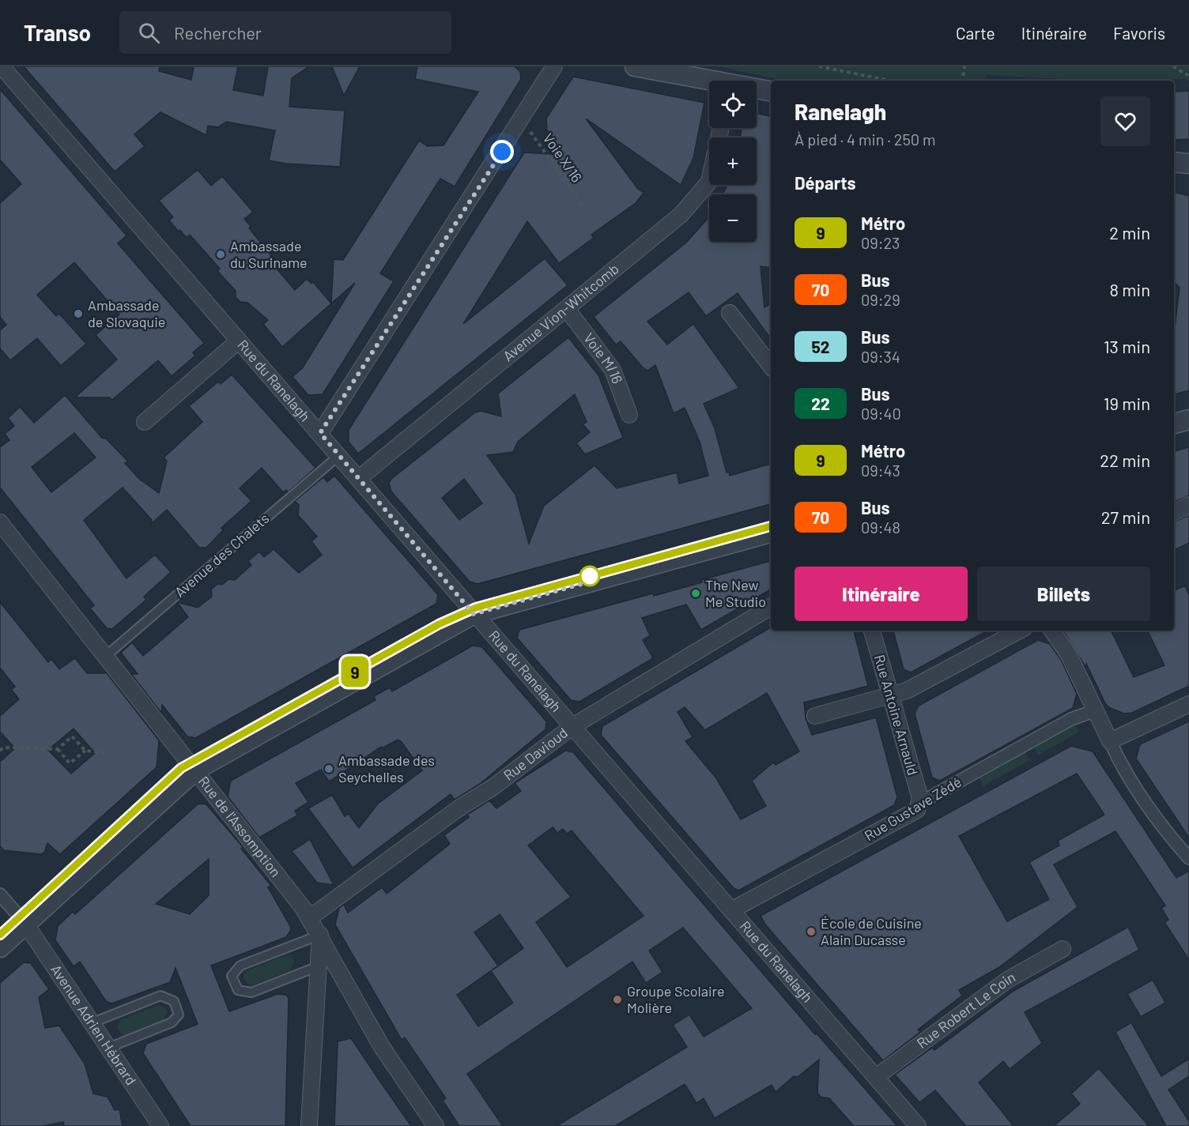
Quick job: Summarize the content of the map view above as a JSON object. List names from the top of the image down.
{
  "streets": {
    "street": [
      "Avenue Vion-Whitcomb",
      "Voie M/16",
      "Rue du Ranelagh",
      "Rue Antoine Arnauld",
      "Rue Davioud",
      "Rue Gustave Zédé",
      "Rue de l'Assomption",
      "Rue Robert Le Coin",
      "Avenue Adrien Hébrard"
    ],
    "lane": ["Avenue des Chalets"],
    "path": ["Voie X/16"]
  },
  "crossings": [
    ["Avenue Vion-Whitcomb", "Voie M/16"],
    ["Avenue Vion-Whitcomb", "Rue du Ranelagh"],
    ["Rue du Ranelagh", "Avenue des Chalets"],
    ["Rue du Ranelagh", "Rue Davioud"],
    ["Rue du Ranelagh", "Rue Gustave Zédé"],
    ["Rue du Ranelagh", "Rue Robert Le Coin"],
    ["Avenue des Chalets", "Rue de l'Assomption"],
    ["Rue Antoine Arnauld", "Rue Gustave Zédé"],
    ["Rue Davioud", "Rue de l'Assomption"]
  ],
  "places": [
    "Ambassade du Suriname",
    "Ambassade de Slovaquie",
    "The New Me Studio",
    "Ambassade des Seychelles",
    "École de Cuisine Alain Ducasse",
    "Groupe Scolaire Molière"
  ],
  "lines": ["metro line 9"],
  "page": {
    "header": "Transo",
    "search": "Rechercher",
    "nav": ["Carte", "Itinéraire", "Favoris"],
    "on_map": "9",
    "map_buttons": ["+", "−"],
    "heading": [
      ["Ranelagh", "À pied · 4 min · 250 m"],
      "Départs"
    ],
    "list": [
      {
        "mark": "9",
        "name": "Métro",
        "note": "09:23",
        "value": "2 min"
      },
      {
        "mark": "70",
        "name": "Bus",
        "note": "09:29",
        "value": "8 min"
      },
      {
        "mark": "52",
        "name": "Bus",
        "note": "09:34",
        "value": "13 min"
      },
      {
        "mark": "22",
        "name": "Bus",
        "note": "09:40",
        "value": "19 min"
      },
      {
        "mark": "9",
        "name": "Métro",
        "note": "09:43",
        "value": "22 min"
      },
      {
        "mark": "70",
        "name": "Bus",
        "note": "09:48",
        "value": "27 min"
      }
    ],
    "buttons": ["Itinéraire", "Billets"]
  }
}
